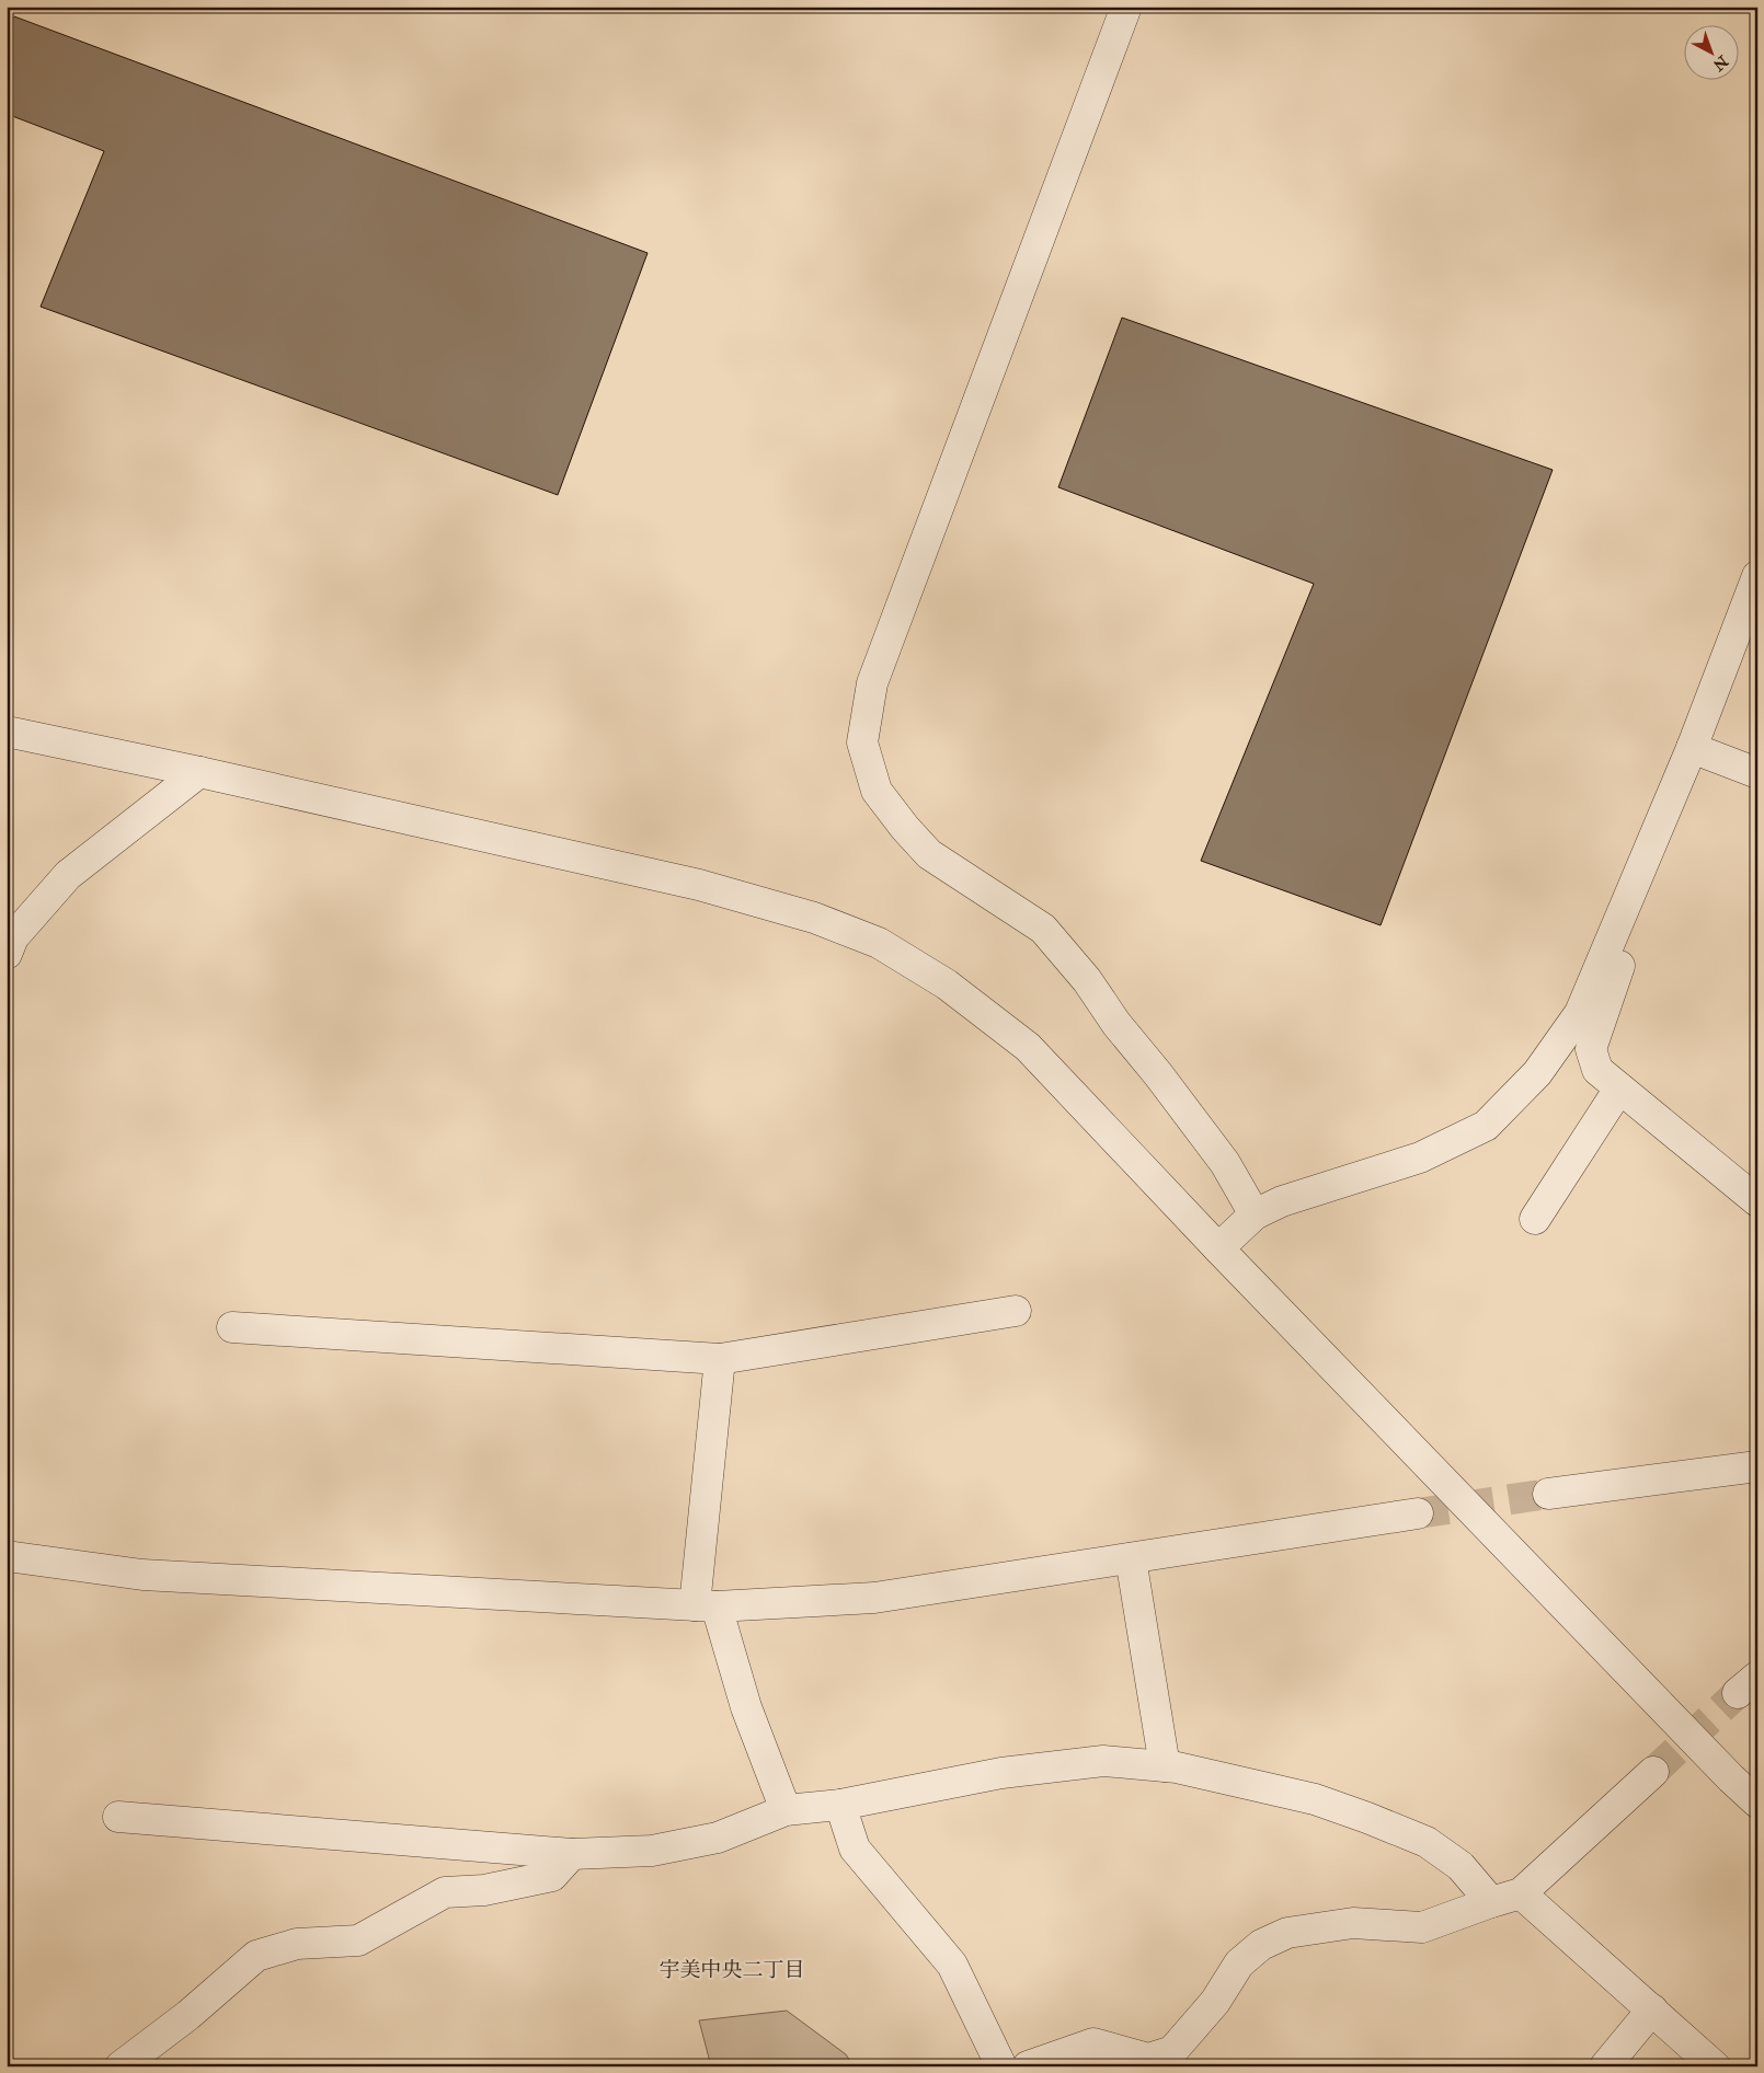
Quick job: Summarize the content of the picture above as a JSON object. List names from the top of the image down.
{
  "districts": ["宇美中央二丁目"],
  "north": "bottom right"
}
